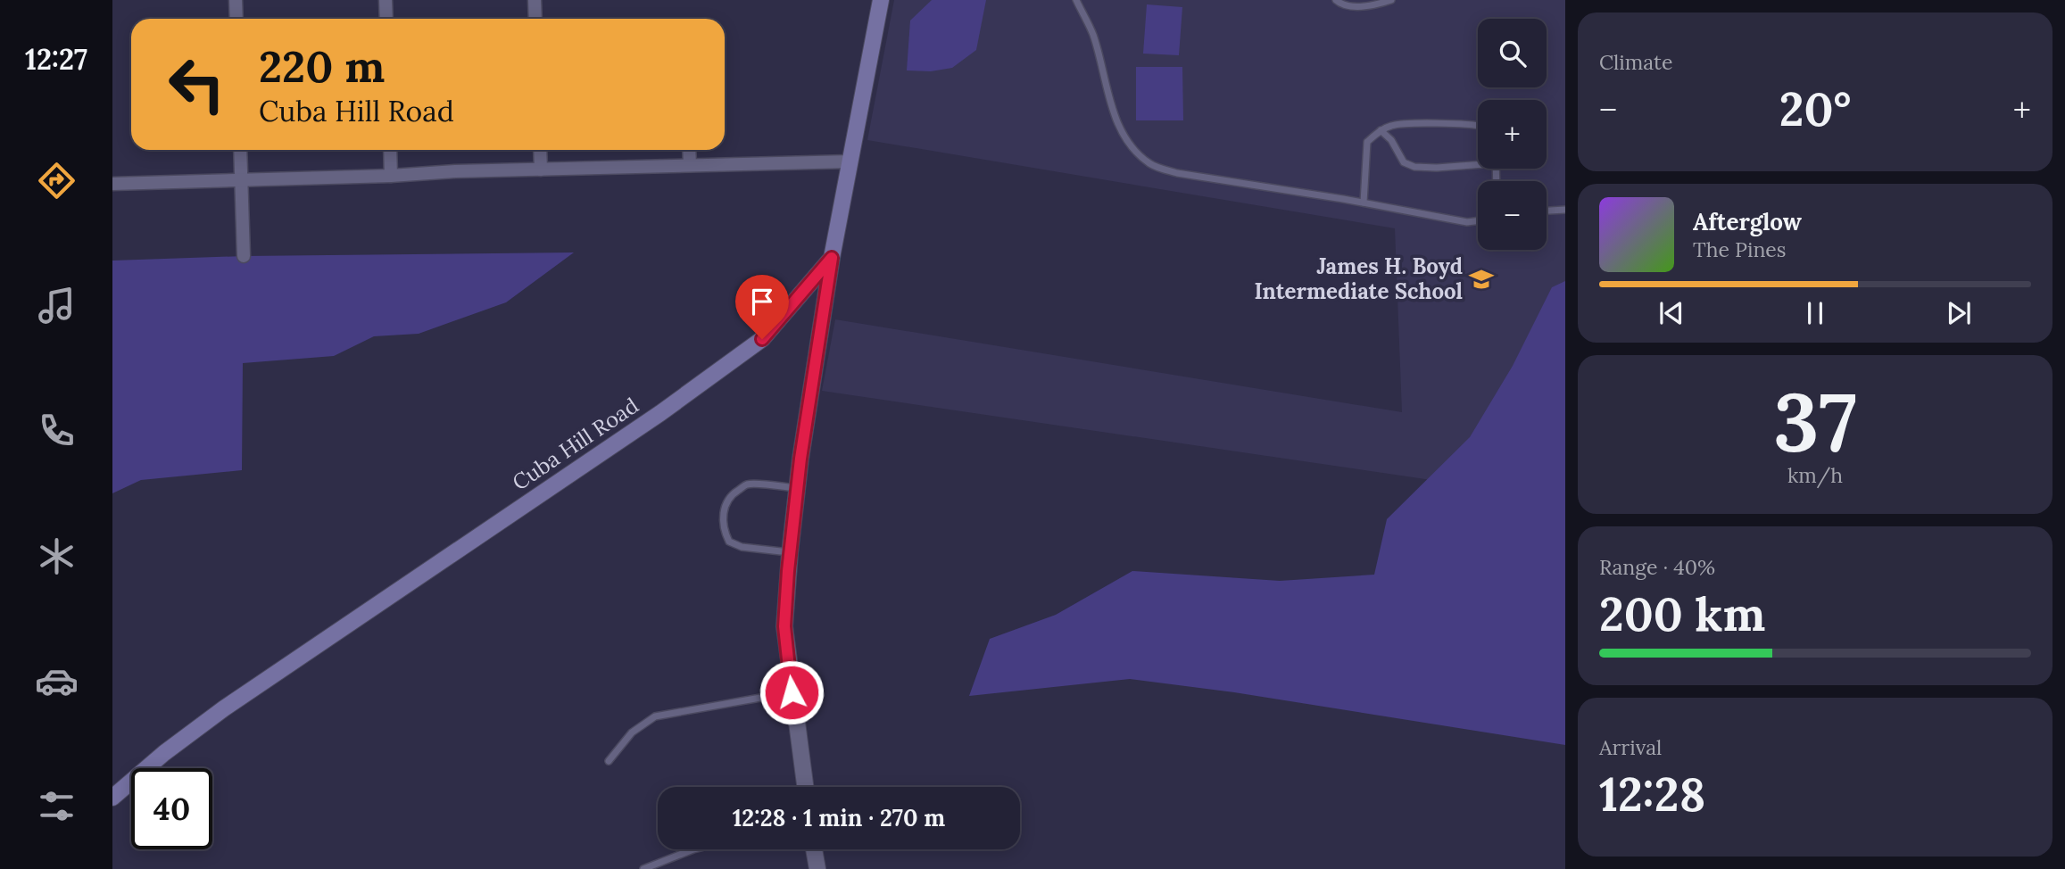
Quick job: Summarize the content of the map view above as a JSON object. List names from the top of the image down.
{
  "streets": {
    "main road": ["Cuba Hill Road"]
  },
  "places": {
    "school or university": ["James H. Boyd Intermediate School"]
  },
  "page": {
    "tabs": "12:27",
    "tile": [
      "Climate",
      ["37", "km/h"],
      ["Range · 40%", "200 km"],
      ["Arrival", "12:28"]
    ],
    "map_buttons": ["+", "−"],
    "turn": ["220 m", "Cuba Hill Road"],
    "heat": ["−", "20°", "+"],
    "song": ["Afterglow", "The Pines"],
    "limit": "40",
    "trip": "12:28 · 1 min · 270 m"
  }
}
